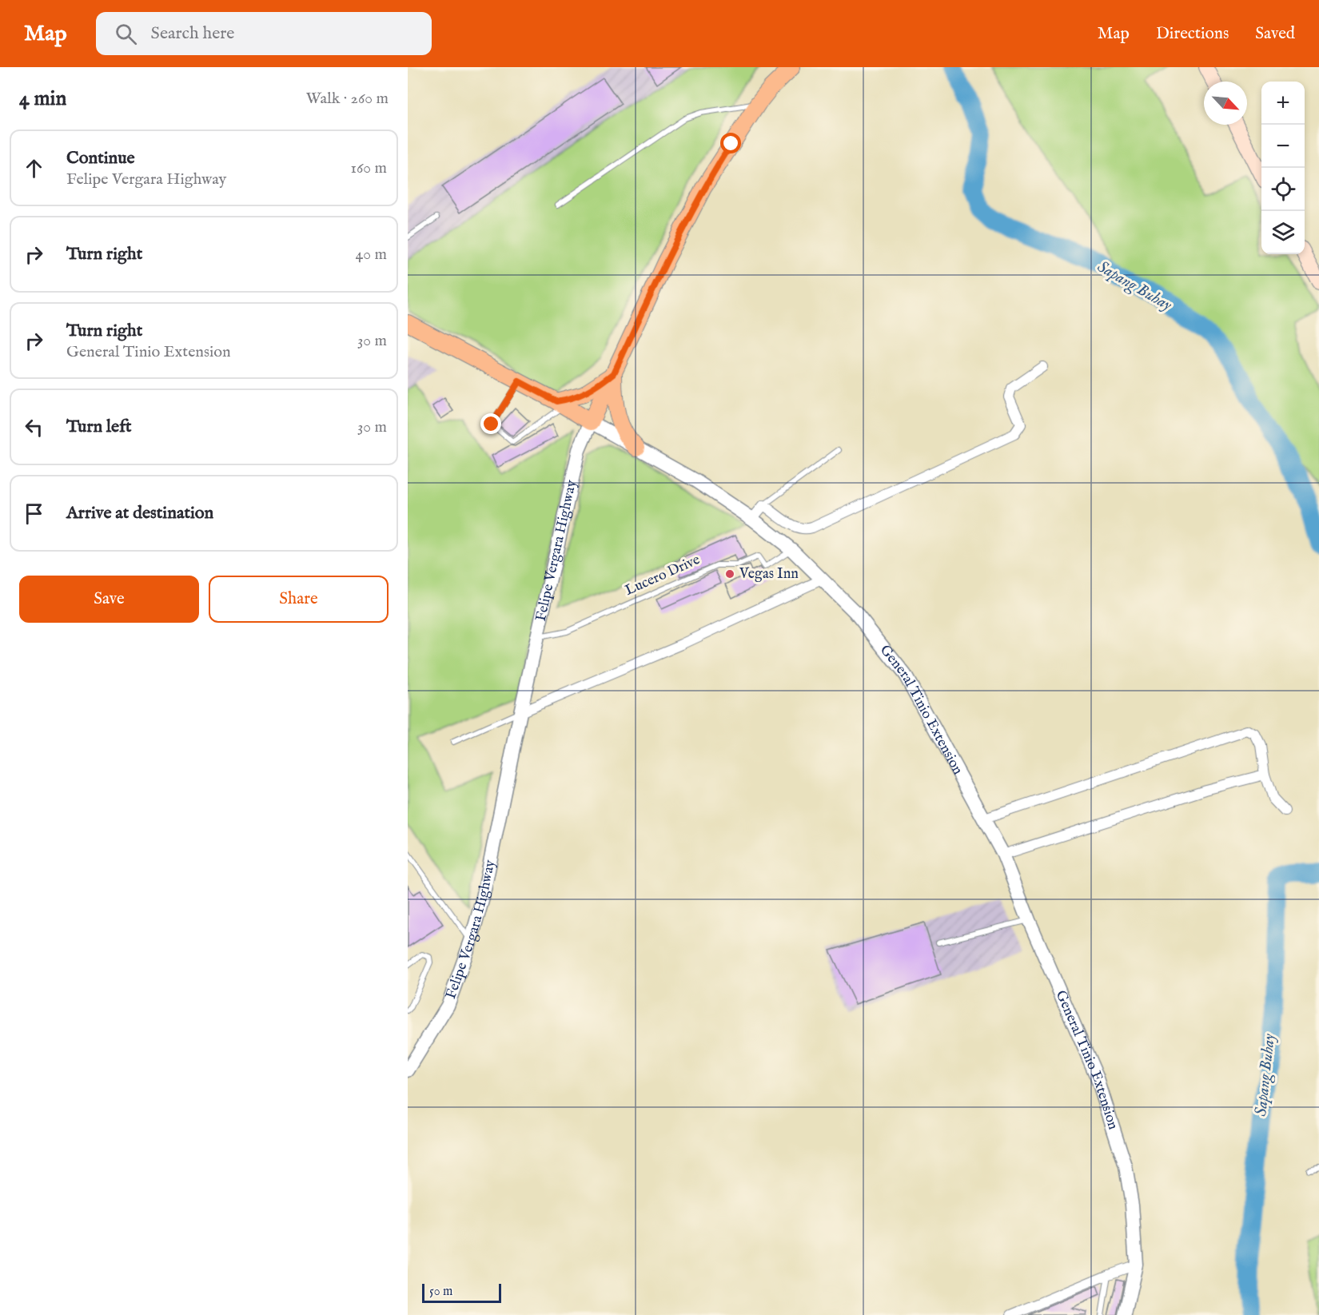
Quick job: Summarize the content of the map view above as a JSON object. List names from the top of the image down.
{
  "streets": {
    "main road": ["Felipe Vergara Highway", "General Tinio Extension"],
    "lane": ["Lucero Drive"]
  },
  "crossings": [
    ["Felipe Vergara Highway", "Lucero Drive"],
    ["Felipe Vergara Highway", "General Tinio Extension"],
    ["Lucero Drive", "General Tinio Extension"]
  ],
  "water": ["Sapang Buhay"],
  "places": ["Vegas Inn"],
  "scale_bar": "50 m",
  "north": "bottom right",
  "page": {
    "header": "Map",
    "search": "Search here",
    "nav": ["Map", "Directions", "Saved"],
    "heading": ["4 min", "Walk · 260 m"],
    "map_buttons": ["+", "−"],
    "list": [
      ["Continue", "Felipe Vergara Highway", "160 m"],
      ["Turn right", "40 m"],
      ["Turn right", "General Tinio Extension", "30 m"],
      ["Turn left", "30 m"],
      "Arrive at destination"
    ],
    "buttons": ["Save", "Share"],
    "scale": "50 m"
  }
}
